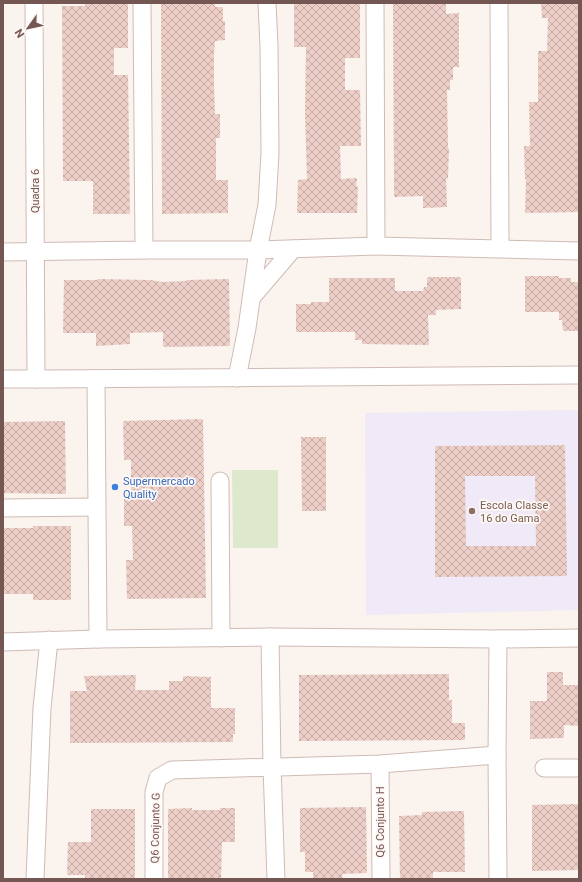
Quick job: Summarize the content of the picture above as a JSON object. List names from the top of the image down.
{
  "streets": {
    "street": ["Quadra 6", "Q6 Conjunto H", "Q6 Conjunto G"]
  },
  "places": ["Supermercado Quality", "Escola Classe 16 do Gama"],
  "north": "bottom left"
}
